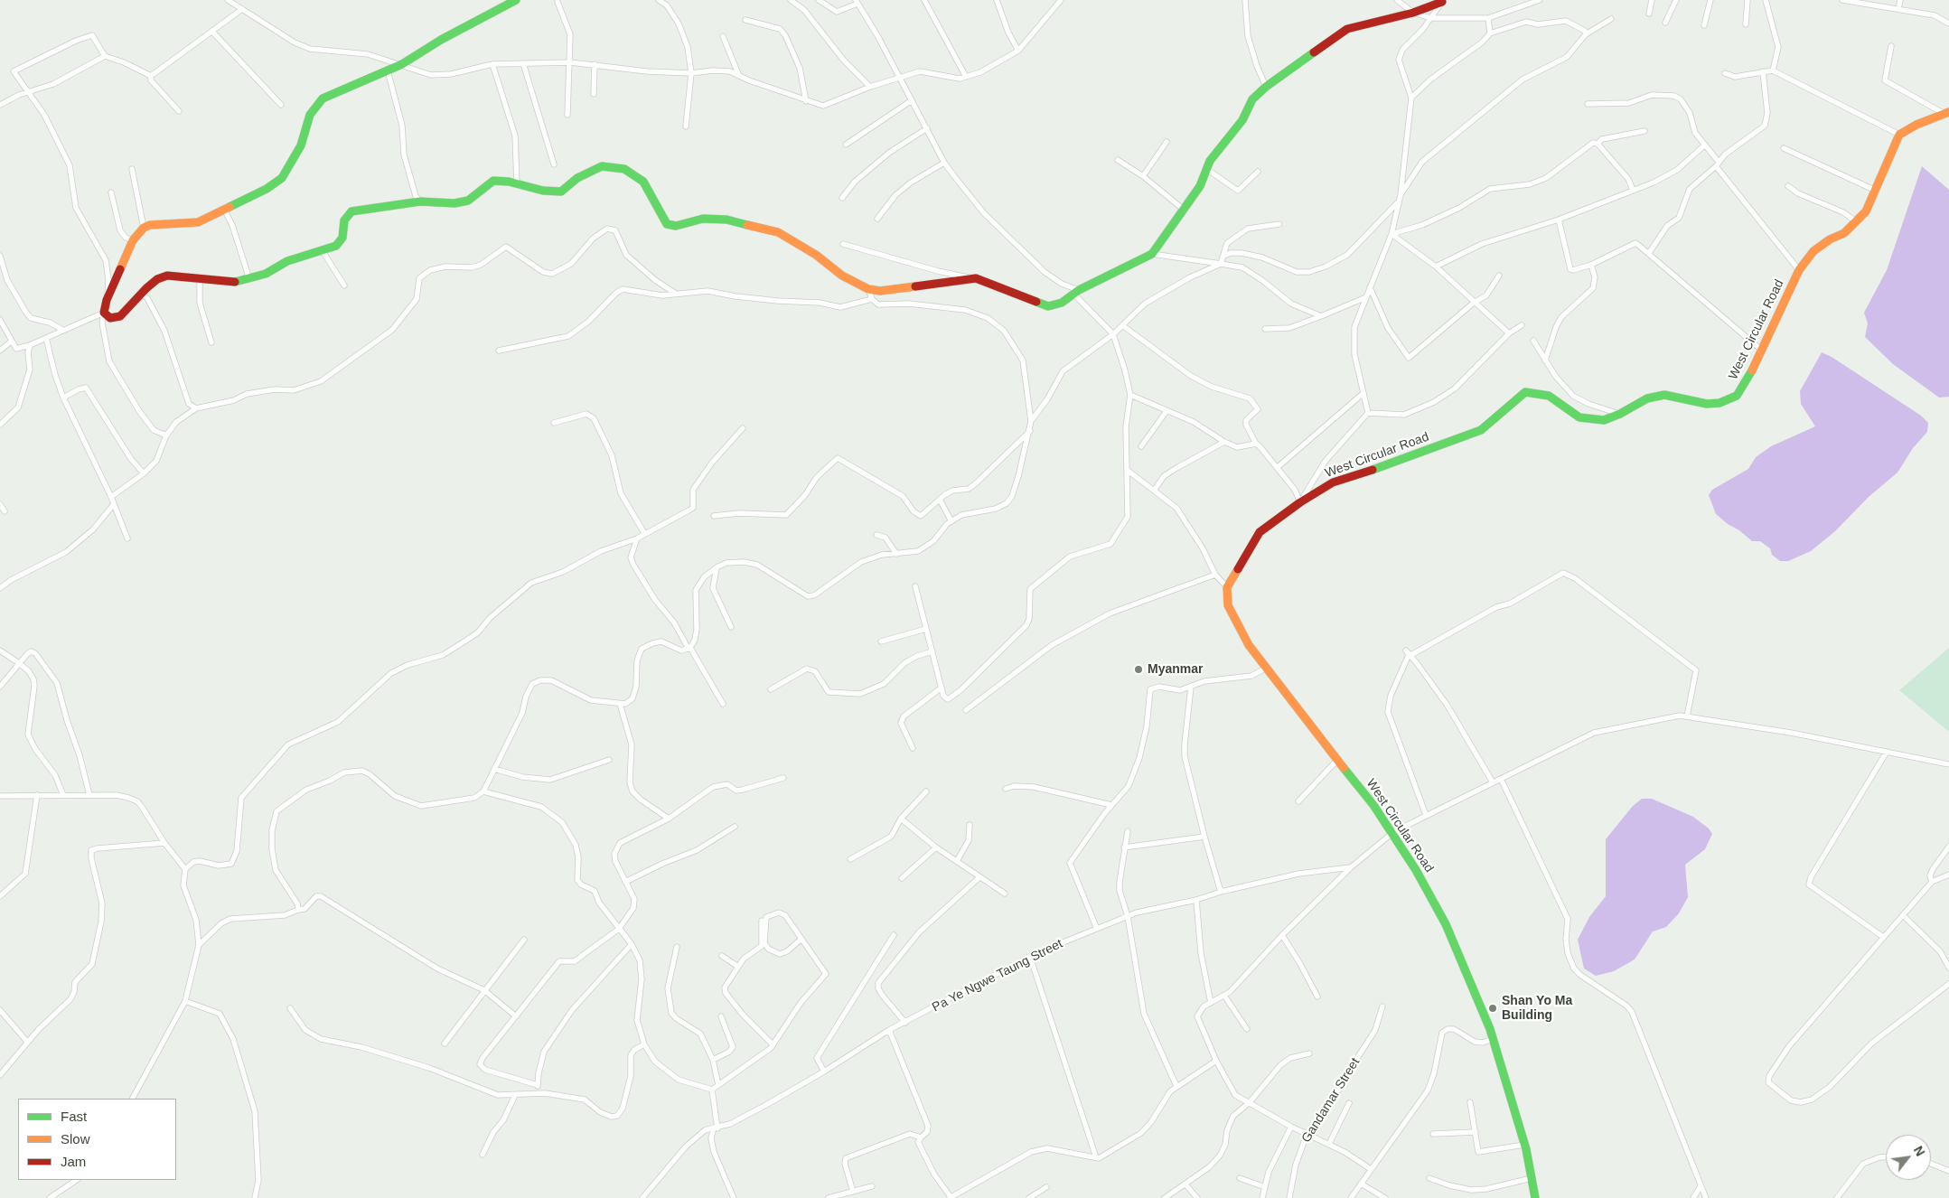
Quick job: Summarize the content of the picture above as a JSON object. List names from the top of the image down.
{
  "streets": {
    "street": ["West Circular Road", "Pa Ye Ngwe Taung Street", "Gandamar Street"]
  },
  "places": ["Myanmar", "Shan Yo Ma Building"],
  "legend": ["Fast", "Slow", "Jam"],
  "north": "top right"
}
